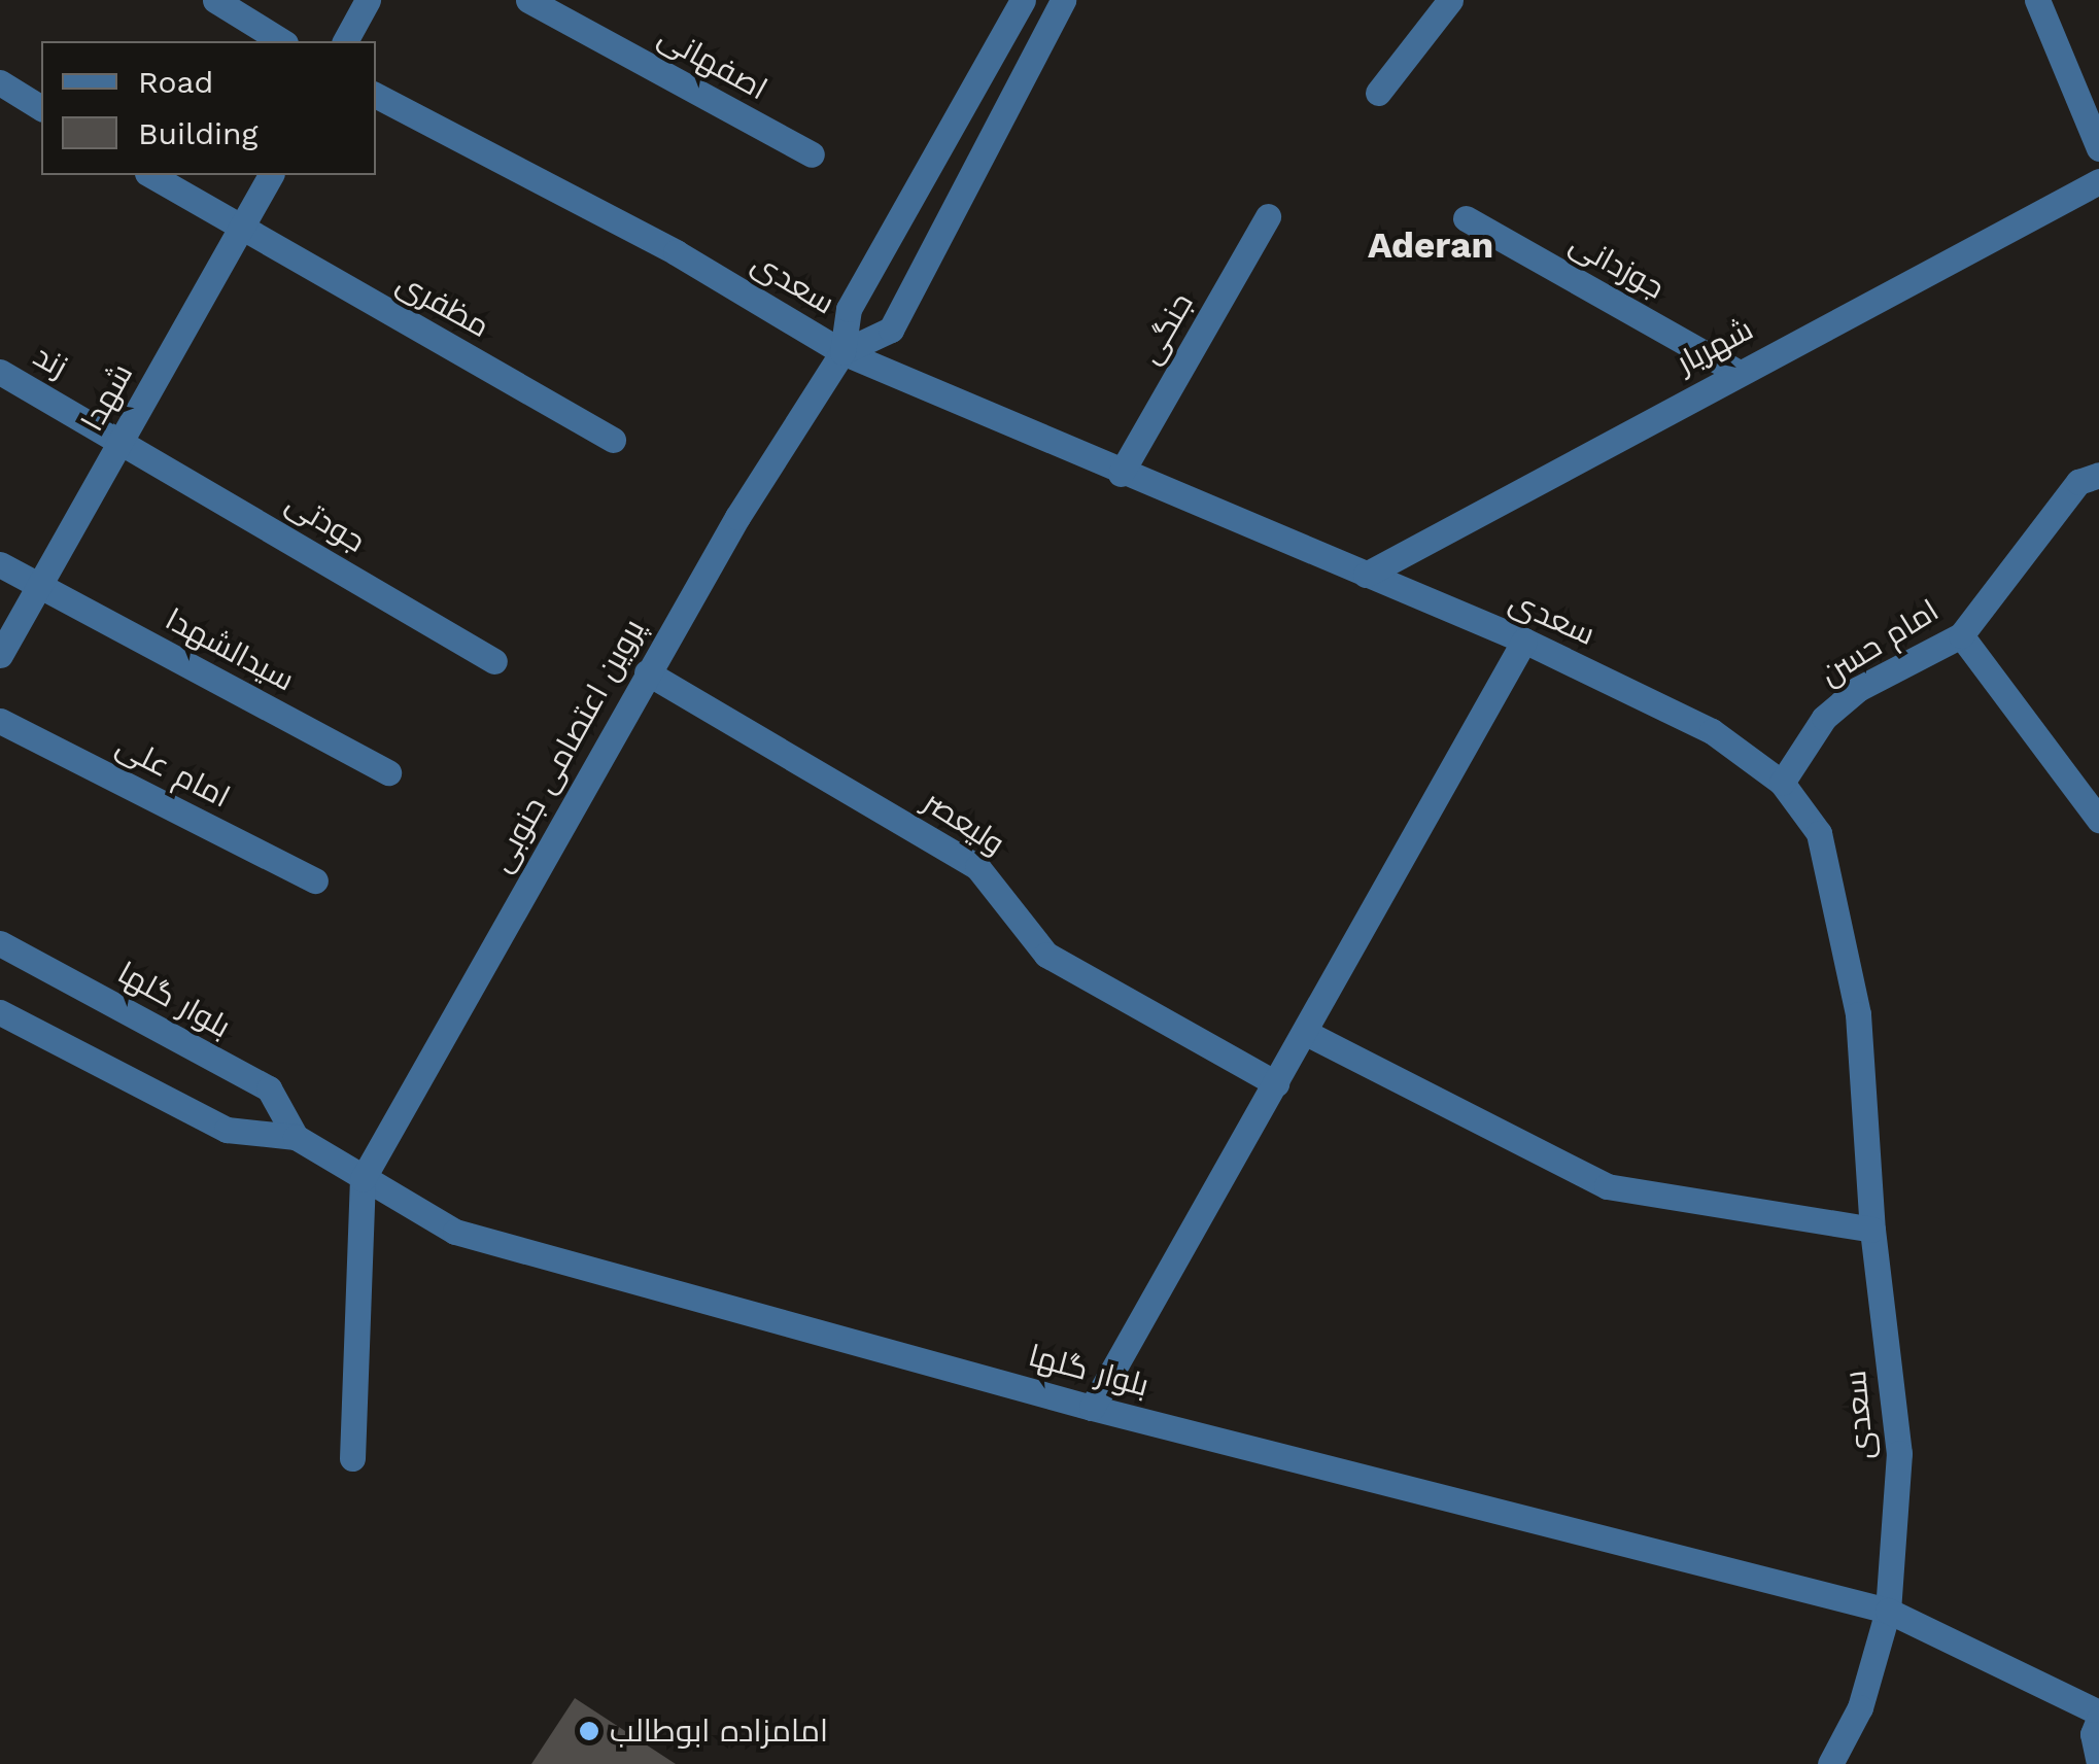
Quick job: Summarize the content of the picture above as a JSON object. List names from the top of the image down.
{
  "streets": {
    "street": [
      "اصفهانی",
      "جوزدانی",
      "سعدی",
      "مظفری",
      "جنگی",
      "شهریار",
      "زند",
      "شهدا",
      "جودتی",
      "امام حسن",
      "سیدالشهدا",
      "پروین اعتصامی جنوبی",
      "امام علی",
      "ولیعصر",
      "بلوار گلها"
    ]
  },
  "crossings": [
    ["جوزدانی", "شهریار"],
    ["سعدی", "جنگی"],
    ["سعدی", "شهریار"],
    ["سعدی", "امام حسن"],
    ["سعدی", "پروین اعتصامی جنوبی"],
    ["سعدی", "بلوار گلها"],
    ["مظفری", "شهدا"],
    ["زند", "شهدا"],
    ["زند", "جودتی"],
    ["شهدا", "جودتی"],
    ["شهدا", "سیدالشهدا"],
    ["پروین اعتصامی جنوبی", "ولیعصر"],
    ["پروین اعتصامی جنوبی", "بلوار گلها"]
  ],
  "districts": ["Aderan"],
  "places": ["امامزاده ابوطالب"],
  "legend": ["Road", "Building"]
}
